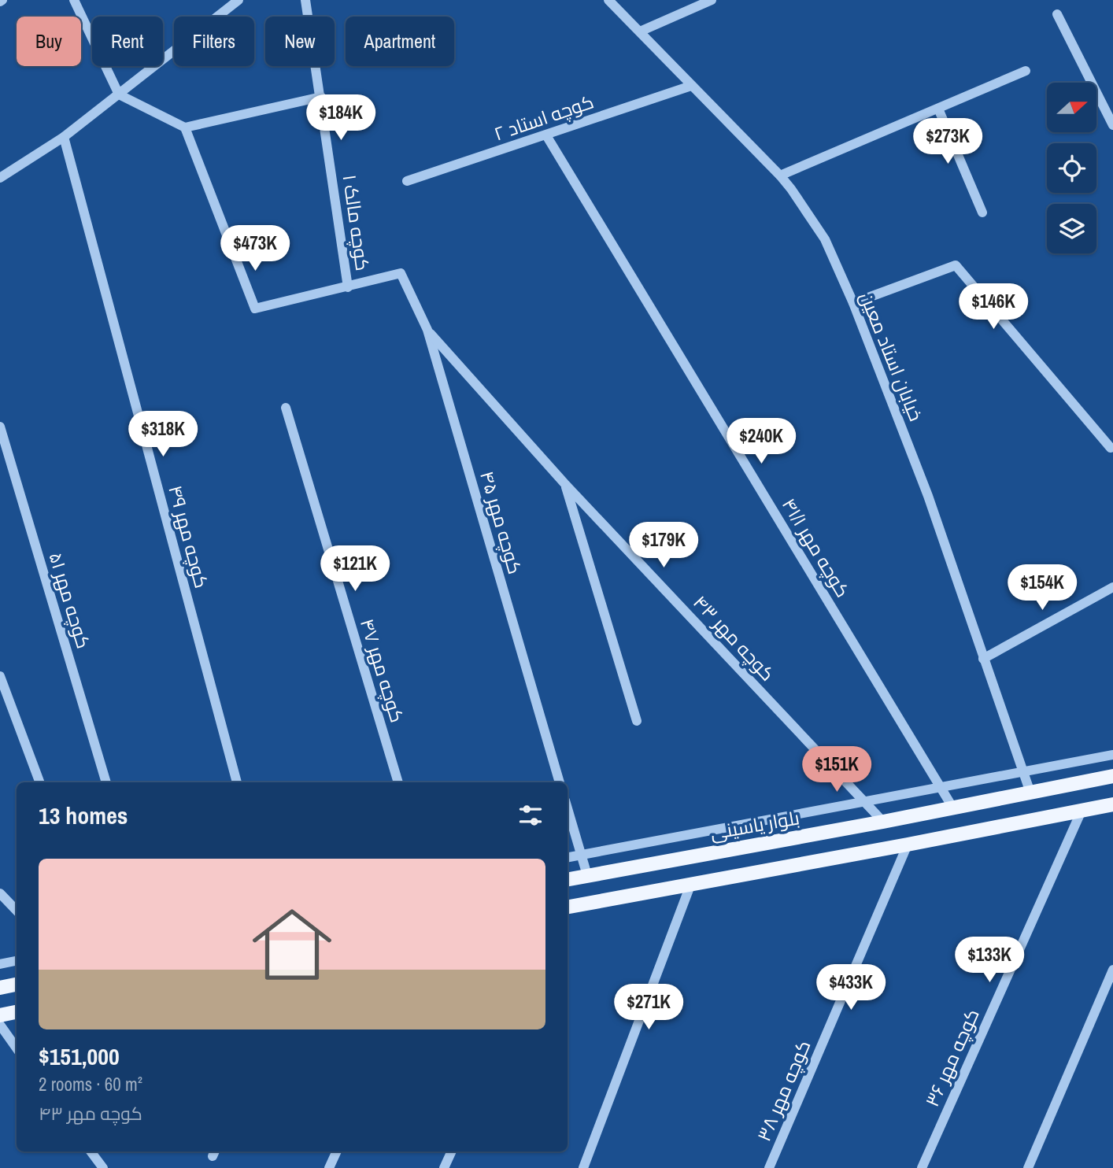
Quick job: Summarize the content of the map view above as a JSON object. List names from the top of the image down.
{
  "streets": {
    "main road": ["بلوار یاسینی"],
    "street": [
      "کوچه استاد ۲",
      "کوچه مالک ۱",
      "خیابان استاد معین",
      "کوچه مهر ۴۵",
      "کوچه مهر ۴۹",
      "کوچه مهر ۴۱/۱",
      "کوچه مهر ۵۱",
      "کوچه مهر ۴۳",
      "کوچه مهر ۴۷",
      "کوچه مهر ۳۶",
      "کوچه مهر ۳۸"
    ]
  },
  "crossings": [
    ["کوچه استاد ۲", "خیابان استاد معین"],
    ["کوچه استاد ۲", "کوچه مهر ۴۱/۱"],
    ["کوچه مالک ۱", "کوچه مهر ۴۵"],
    ["خیابان استاد معین", "بلوار یاسینی"],
    ["کوچه مهر ۴۵", "کوچه مهر ۴۳"],
    ["کوچه مهر ۴۱/۱", "بلوار یاسینی"],
    ["کوچه مهر ۴۳", "بلوار یاسینی"]
  ],
  "north": "right",
  "page": {
    "chip": [
      "Buy",
      "Rent",
      "Filters",
      "New",
      "Apartment"
    ],
    "price": [
      "$184K",
      "$273K",
      "$473K",
      "$146K",
      "$318K",
      "$240K",
      "$179K",
      "$121K",
      "$154K",
      "$151K",
      "$133K",
      "$433K",
      "$271K"
    ],
    "heading": "13 homes",
    "list": [
      {
        "name": "$151,000",
        "note": "2 rooms · 60 m² · کوچه مهر ۴۳"
      }
    ]
  }
}
